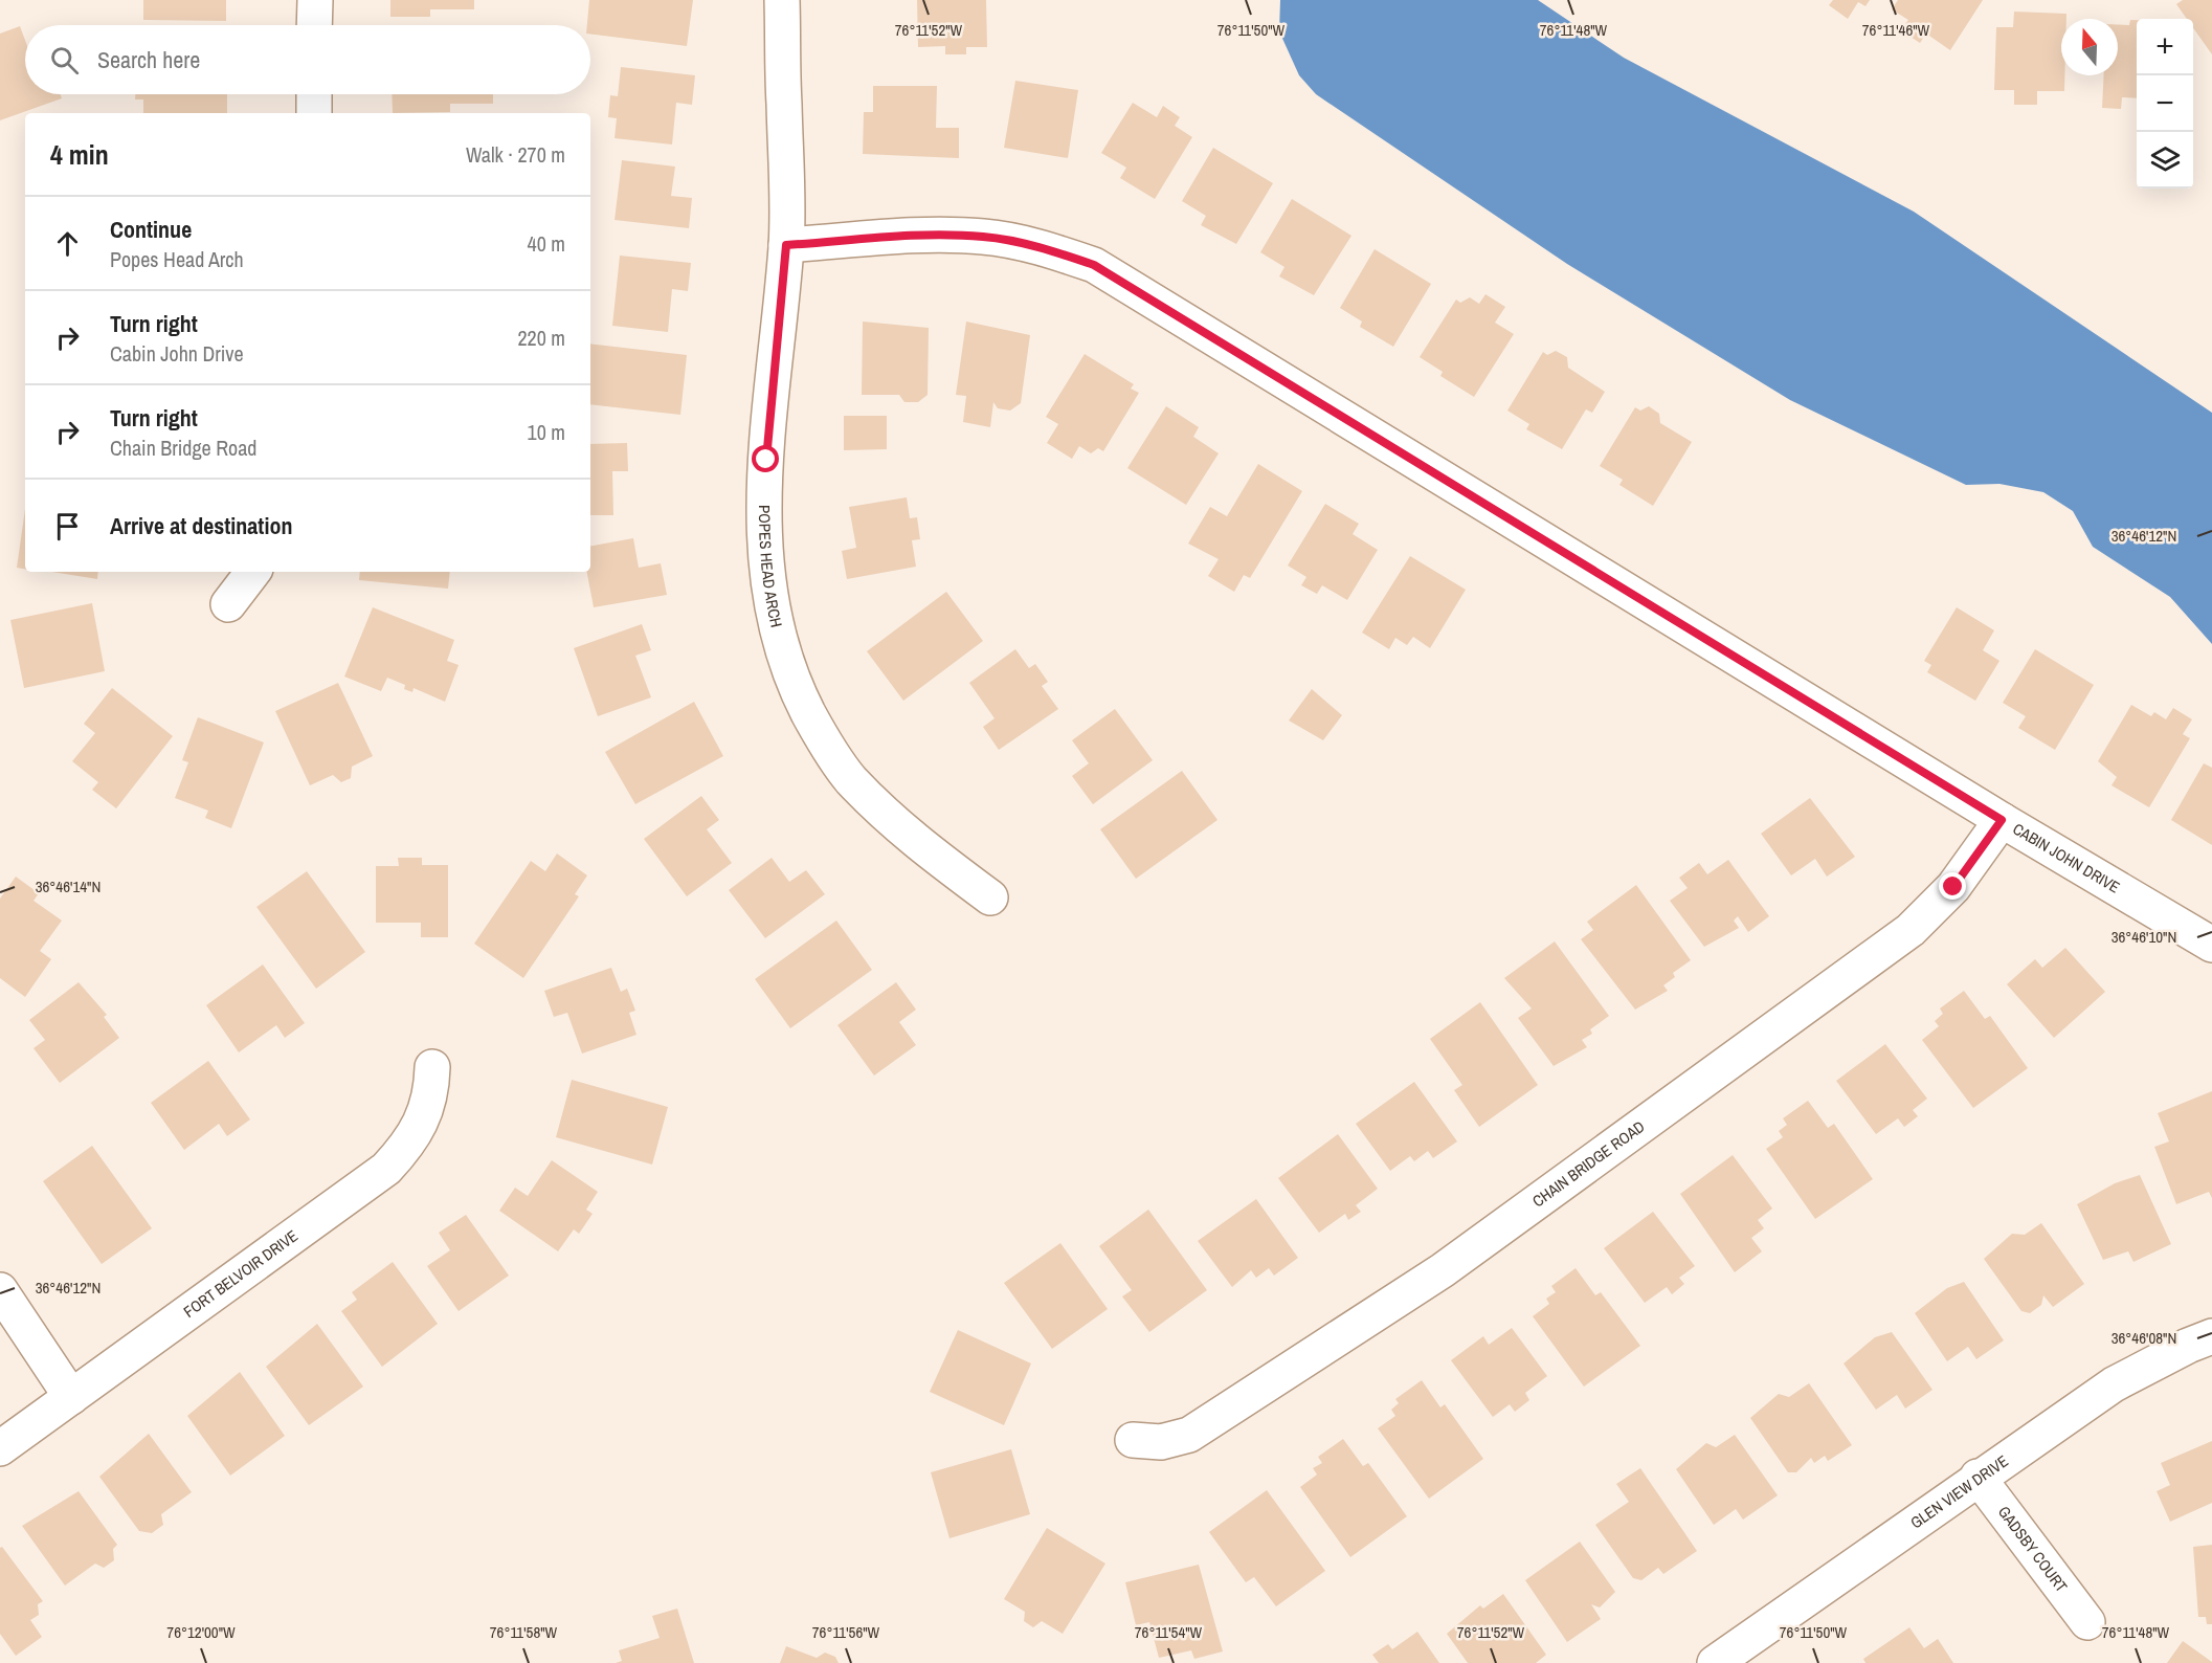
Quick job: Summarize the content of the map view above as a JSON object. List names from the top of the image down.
{
  "streets": {
    "street": [
      "POPES HEAD ARCH",
      "CABIN JOHN DRIVE",
      "CHAIN BRIDGE ROAD",
      "FORT BELVOIR DRIVE",
      "GLEN VIEW DRIVE",
      "GADSBY COURT"
    ]
  },
  "crossings": [
    ["POPES HEAD ARCH", "CABIN JOHN DRIVE"],
    ["CABIN JOHN DRIVE", "CHAIN BRIDGE ROAD"],
    ["GLEN VIEW DRIVE", "GADSBY COURT"]
  ],
  "north": "top",
  "page": {
    "map_buttons": ["+", "−"],
    "search": "Search here",
    "heading": ["4 min", "Walk · 270 m"],
    "list": [
      ["Continue", "Popes Head Arch", "40 m"],
      ["Turn right", "Cabin John Drive", "220 m"],
      ["Turn right", "Chain Bridge Road", "10 m"],
      "Arrive at destination"
    ]
  },
  "coordinates": [
    "76°11'46\"W",
    "76°11'52\"W",
    "76°11'50\"W",
    "76°11'48\"W",
    "36°46'12\"N",
    "36°46'14\"N",
    "36°46'10\"N",
    "36°46'08\"N",
    "76°12'00\"W",
    "76°11'58\"W",
    "76°11'56\"W",
    "76°11'54\"W"
  ]
}
